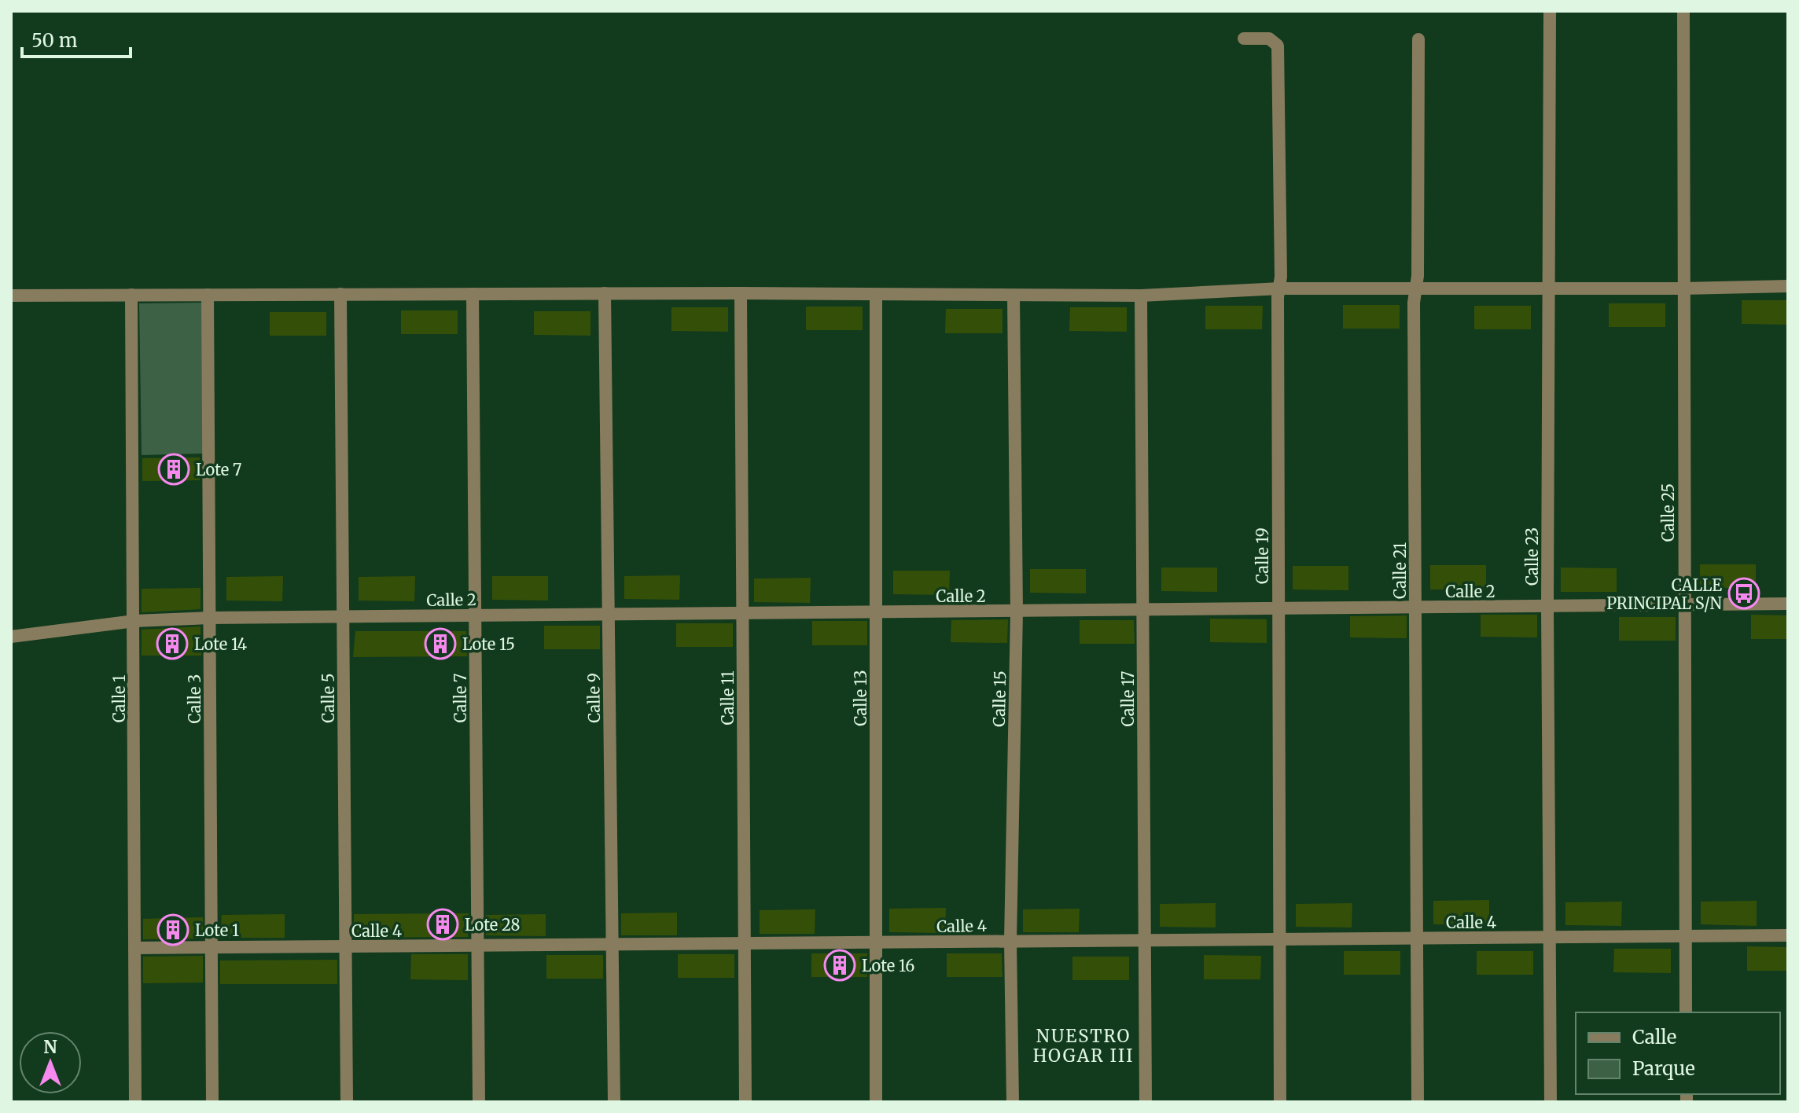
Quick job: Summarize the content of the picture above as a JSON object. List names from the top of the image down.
{
  "streets": {
    "street": [
      "Calle 25",
      "Calle 19",
      "Calle 23",
      "Calle 21",
      "Calle 2",
      "Calle 5",
      "Calle 7",
      "Calle 9",
      "Calle 11",
      "Calle 13",
      "Calle 1",
      "Calle 3",
      "Calle 15",
      "Calle 17",
      "Calle 4"
    ]
  },
  "crossings": [
    ["Calle 25", "Calle 2"],
    ["Calle 25", "Calle 4"],
    ["Calle 19", "Calle 2"],
    ["Calle 19", "Calle 4"],
    ["Calle 23", "Calle 2"],
    ["Calle 23", "Calle 4"],
    ["Calle 21", "Calle 2"],
    ["Calle 21", "Calle 4"],
    ["Calle 2", "Calle 5"],
    ["Calle 2", "Calle 7"],
    ["Calle 2", "Calle 9"],
    ["Calle 2", "Calle 11"],
    ["Calle 2", "Calle 13"],
    ["Calle 2", "Calle 1"],
    ["Calle 2", "Calle 3"],
    ["Calle 2", "Calle 15"],
    ["Calle 2", "Calle 17"],
    ["Calle 5", "Calle 4"],
    ["Calle 7", "Calle 4"],
    ["Calle 9", "Calle 4"],
    ["Calle 11", "Calle 4"],
    ["Calle 13", "Calle 4"],
    ["Calle 1", "Calle 4"],
    ["Calle 3", "Calle 4"],
    ["Calle 15", "Calle 4"],
    ["Calle 17", "Calle 4"]
  ],
  "districts": ["NUESTRO HOGAR III"],
  "places": {
    "building": [
      "Lote 7",
      "Lote 14",
      "Lote 15",
      "Lote 28",
      "Lote 1",
      "Lote 16"
    ],
    "bus stop": ["CALLE PRINCIPAL S/N"]
  },
  "legend": ["Calle", "Parque"],
  "scale_bar": "50 m",
  "north": "top"
}
